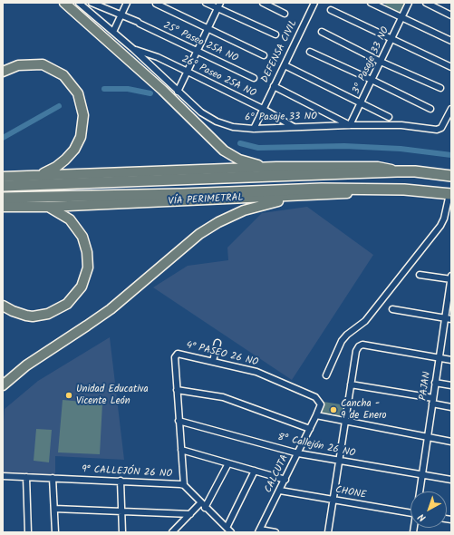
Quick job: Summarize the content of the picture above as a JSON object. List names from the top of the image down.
{
  "streets": {
    "highway": ["VÍA PERIMETRAL"],
    "street": [
      "25º Paseo 25A NO",
      "DEFENSA CIVIL",
      "3º Pasaje 33 NO",
      "26º Paseo 25A NO",
      "6º Pasaje 33 NO",
      "4° PASEO 26 NO",
      "PAJAN",
      "8º Callejón 26 NO",
      "9° CALLEJÓN 26 NO",
      "CALCUTA",
      "CHONE"
    ]
  },
  "crossings": [
    ["DEFENSA CIVIL", "26º Paseo 25A NO"],
    ["DEFENSA CIVIL", "6º Pasaje 33 NO"],
    ["3º Pasaje 33 NO", "6º Pasaje 33 NO"],
    ["26º Paseo 25A NO", "6º Pasaje 33 NO"],
    ["4° PASEO 26 NO", "8º Callejón 26 NO"],
    ["4° PASEO 26 NO", "9° CALLEJÓN 26 NO"],
    ["4° PASEO 26 NO", "CALCUTA"],
    ["PAJAN", "8º Callejón 26 NO"],
    ["8º Callejón 26 NO", "CALCUTA"],
    ["CALCUTA", "CHONE"]
  ],
  "places": ["Unidad Educativa Vicente León", "Cancha - 9 de Enero"],
  "north": "bottom left"
}
